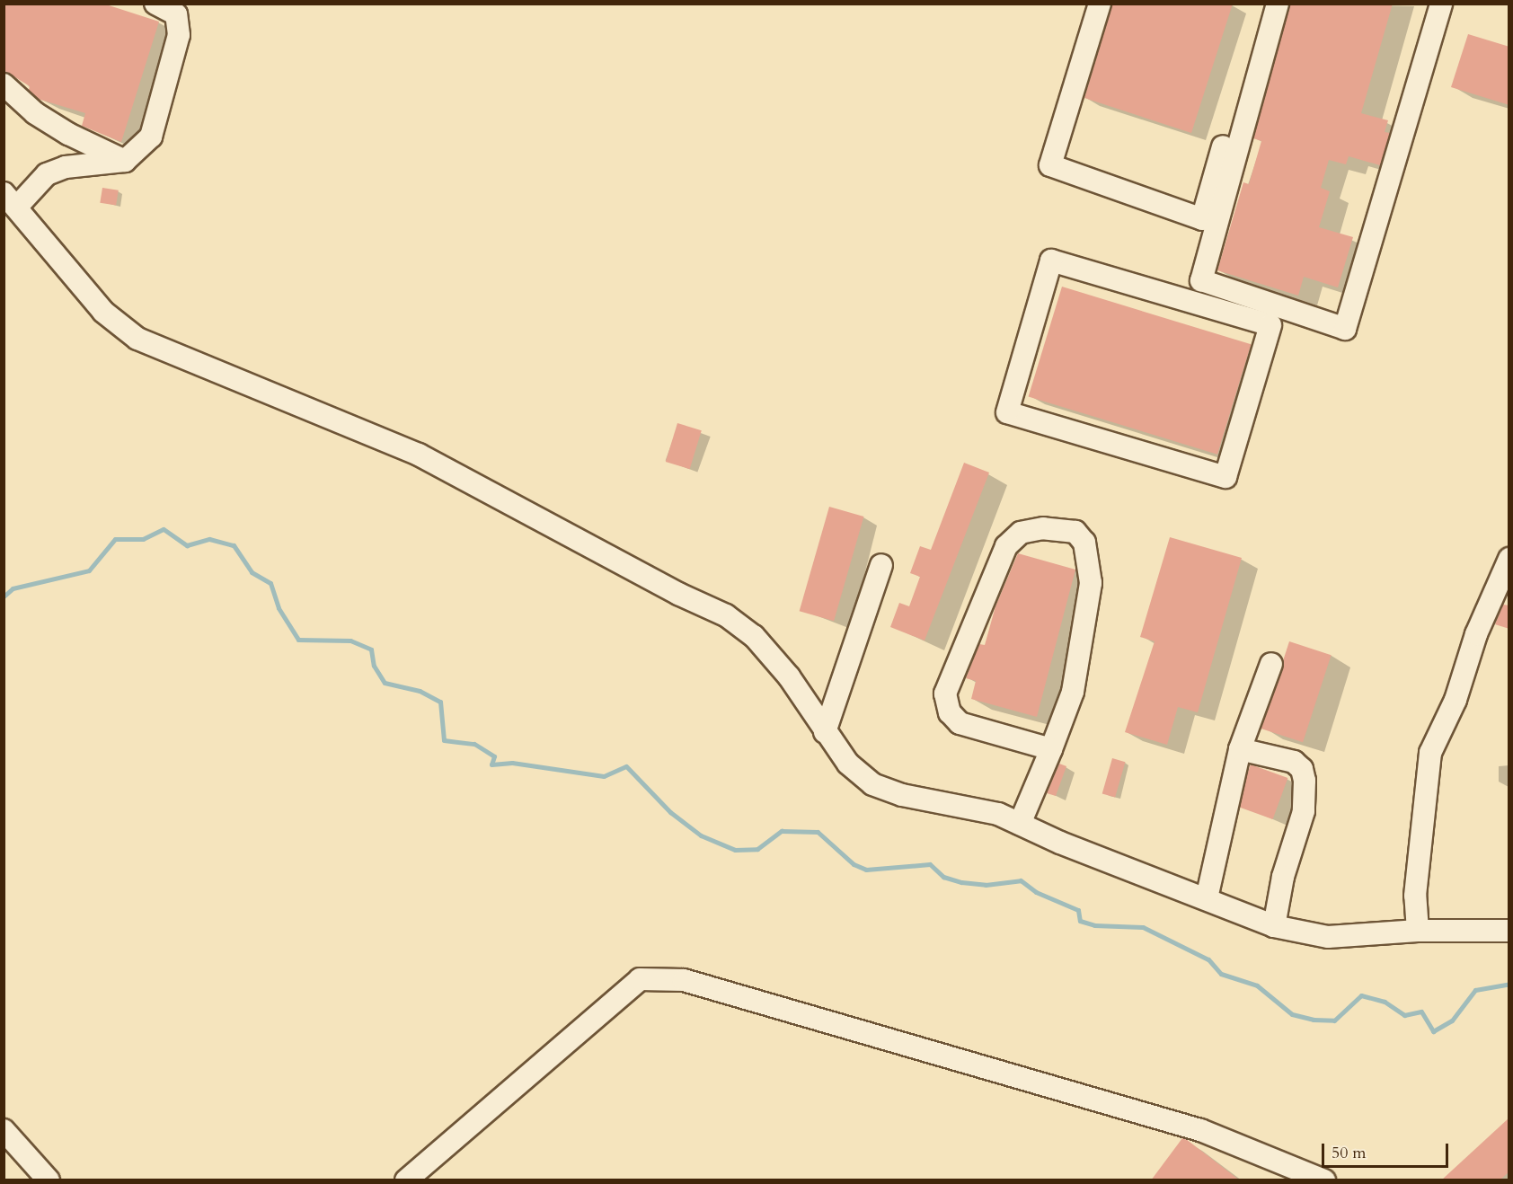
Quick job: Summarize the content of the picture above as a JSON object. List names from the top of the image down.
{
  "scale_bar": "50 m"
}
